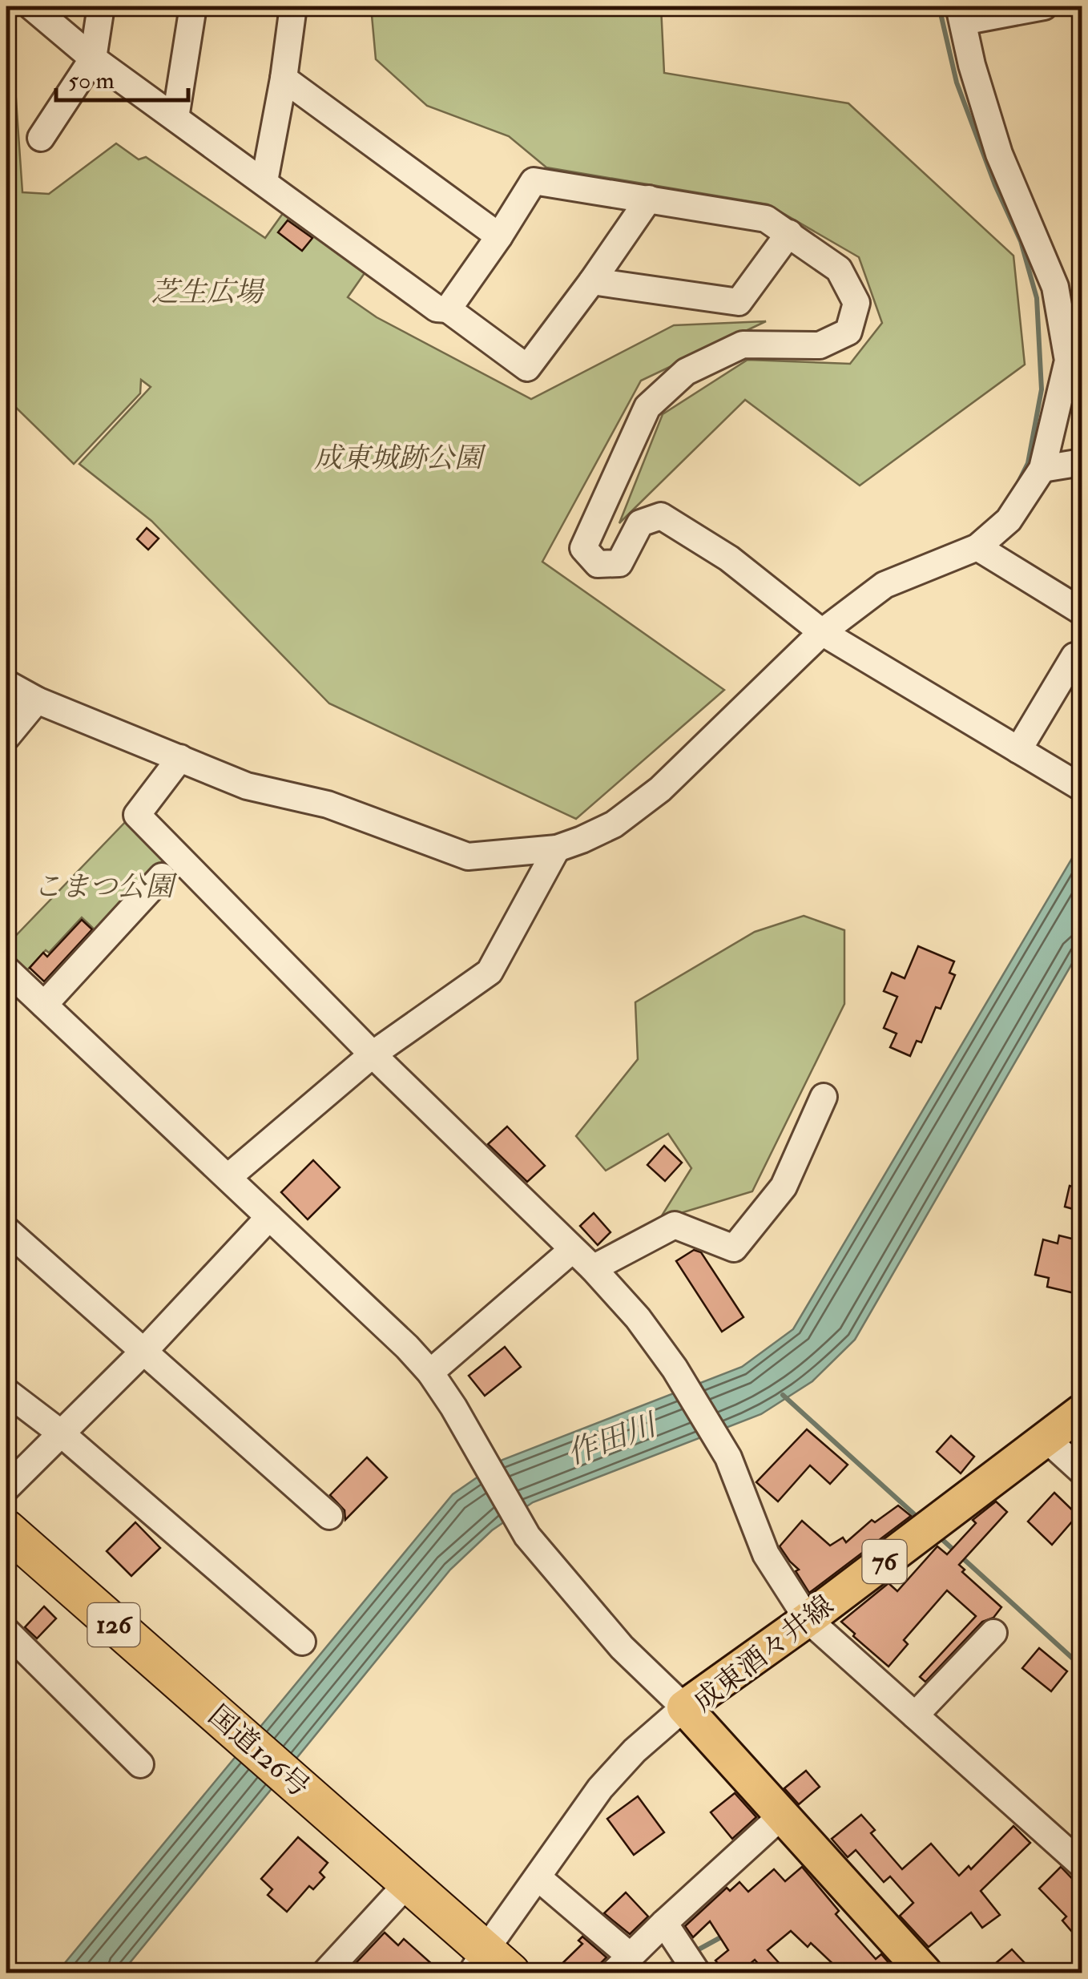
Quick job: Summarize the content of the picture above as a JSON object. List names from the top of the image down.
{
  "streets": {
    "highway": ["126", "国道126号"],
    "main road": ["76", "成東酒々井線"]
  },
  "water": ["作田川"],
  "parks": ["芝生広場", "成東城跡公園", "こまつ公園"],
  "scale_bar": "50 m"
}
